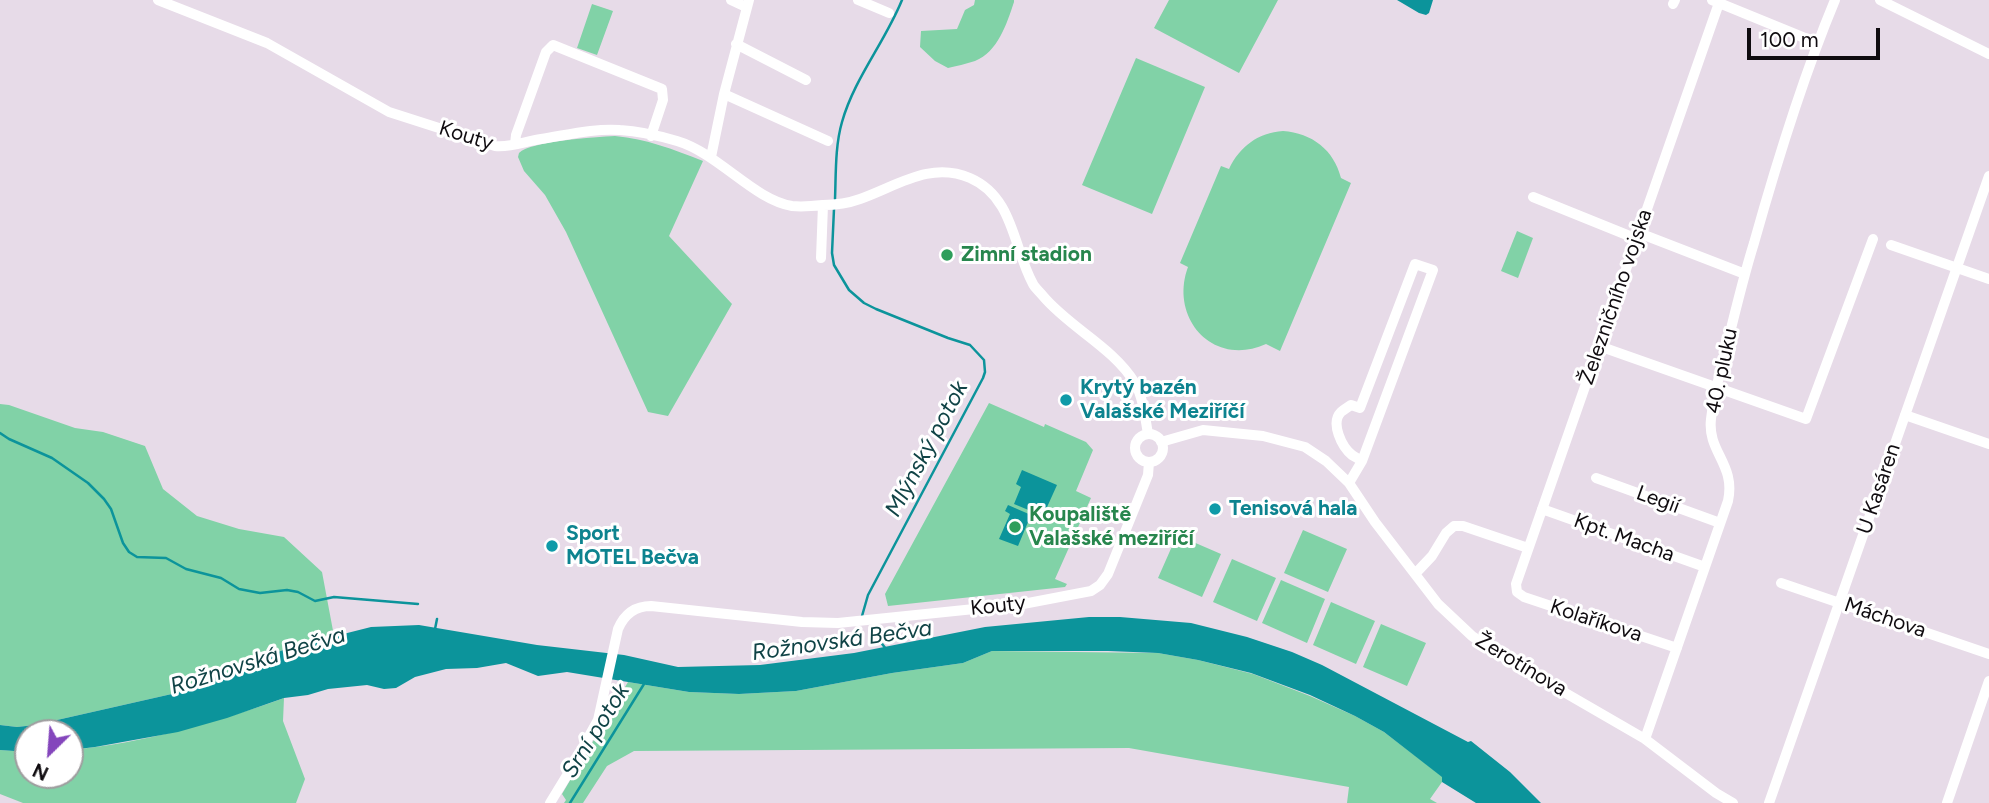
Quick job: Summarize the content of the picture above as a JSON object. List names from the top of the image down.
{
  "streets": {
    "street": [
      "Kouty",
      "Železničního vojska",
      "40. pluku",
      "U Kasáren",
      "Legií",
      "Kpt. Macha",
      "Máchova",
      "Kolaříkova",
      "Žerotínova"
    ]
  },
  "crossings": [
    ["Kouty", "Žerotínova"],
    ["Železničního vojska", "Kpt. Macha"],
    ["Železničního vojska", "Kolaříkova"],
    ["40. pluku", "Legií"],
    ["40. pluku", "Kpt. Macha"],
    ["40. pluku", "Kolaříkova"],
    ["40. pluku", "Žerotínova"],
    ["U Kasáren", "Máchova"]
  ],
  "water": ["Mlýnský potok", "Rožnovská Bečva", "Srní potok"],
  "places": [
    "Zimní stadion",
    "Krytý bazén Valašské Meziříčí",
    "Tenisová hala",
    "Koupaliště Valašské meziříčí",
    "Sport MOTEL Bečva"
  ],
  "scale_bar": "100 m",
  "north": "bottom left"
}
